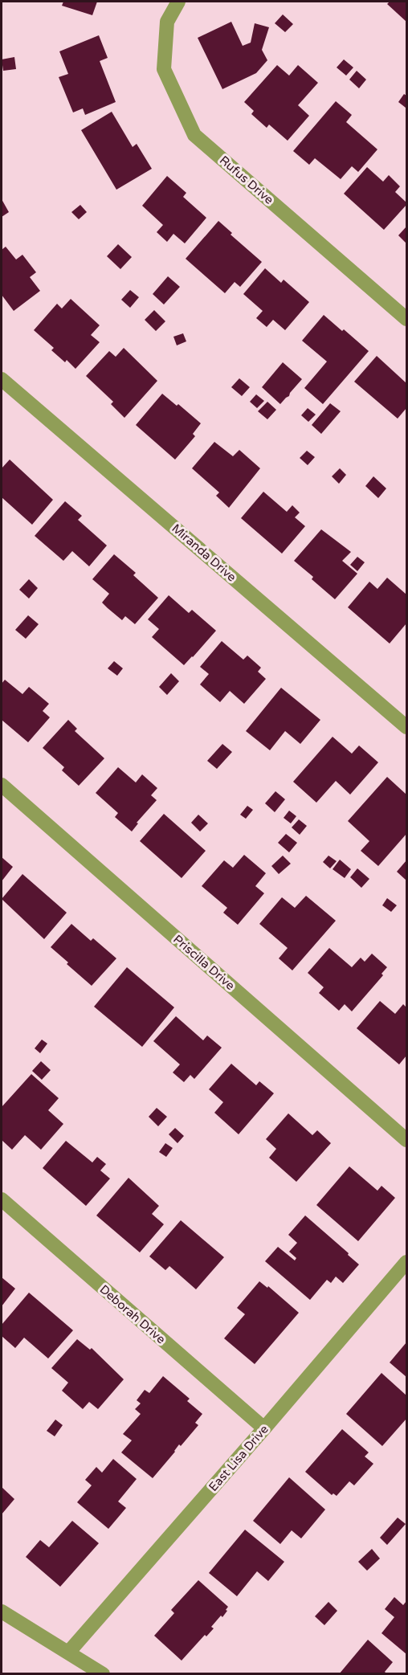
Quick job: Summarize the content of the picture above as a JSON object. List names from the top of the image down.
{
  "streets": {
    "street": [
      "Rufus Drive",
      "Miranda Drive",
      "Priscilla Drive",
      "Deborah Drive",
      "East Lisa Drive"
    ]
  },
  "crossings": [
    ["Deborah Drive", "East Lisa Drive"]
  ]
}
